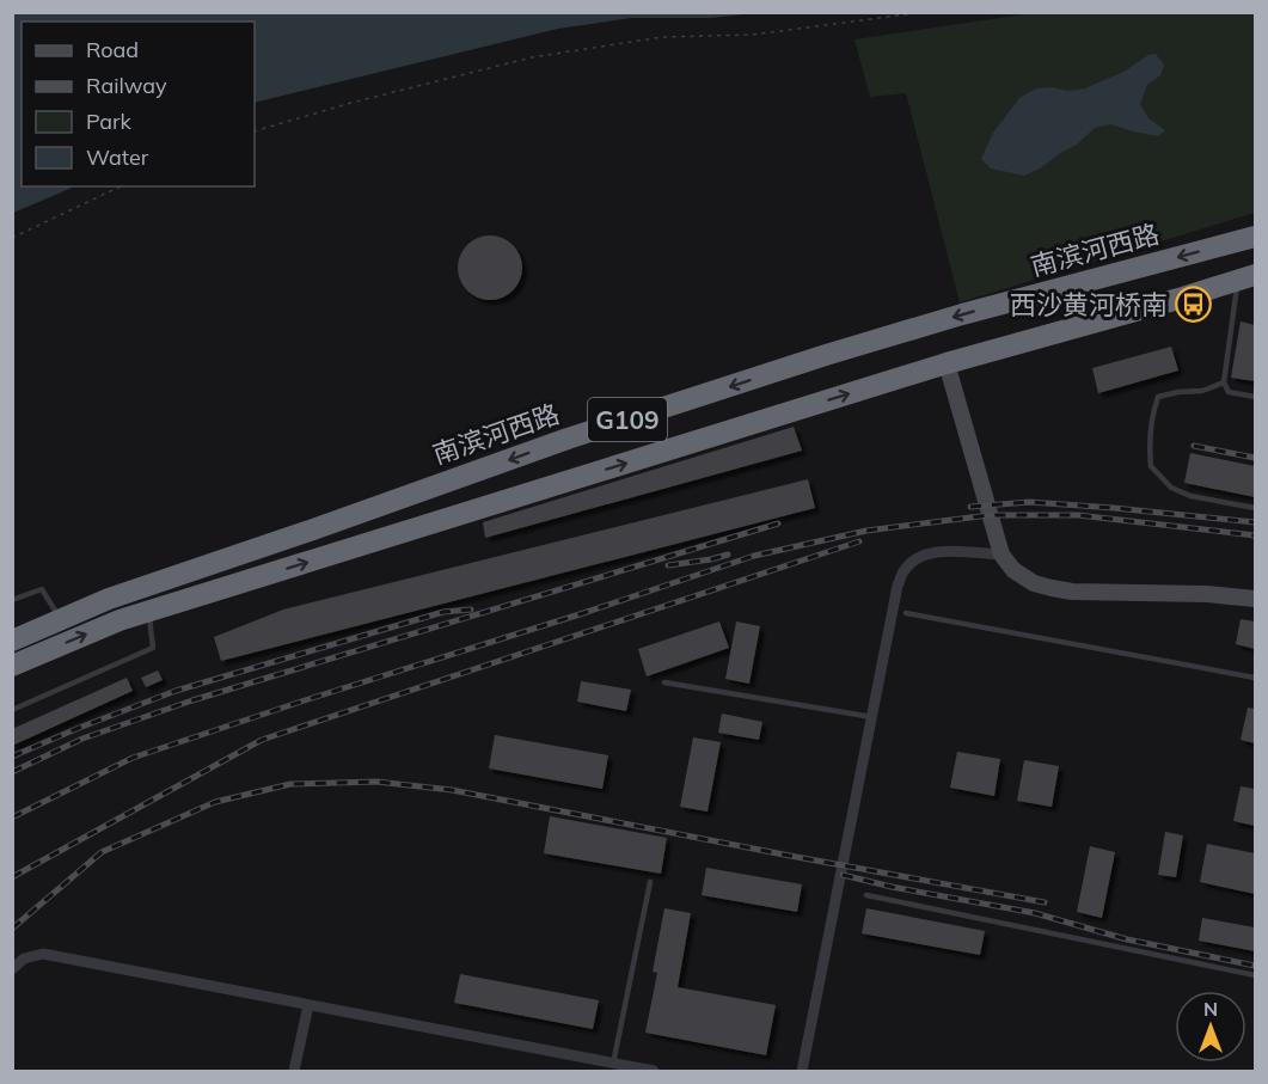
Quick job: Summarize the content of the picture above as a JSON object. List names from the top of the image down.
{
  "streets": {
    "highway": ["南滨河西路", "G109"]
  },
  "places": {
    "bus stop": ["西沙黄河桥南"]
  },
  "legend": [
    "Road",
    "Railway",
    "Park",
    "Water"
  ],
  "north": "top"
}
